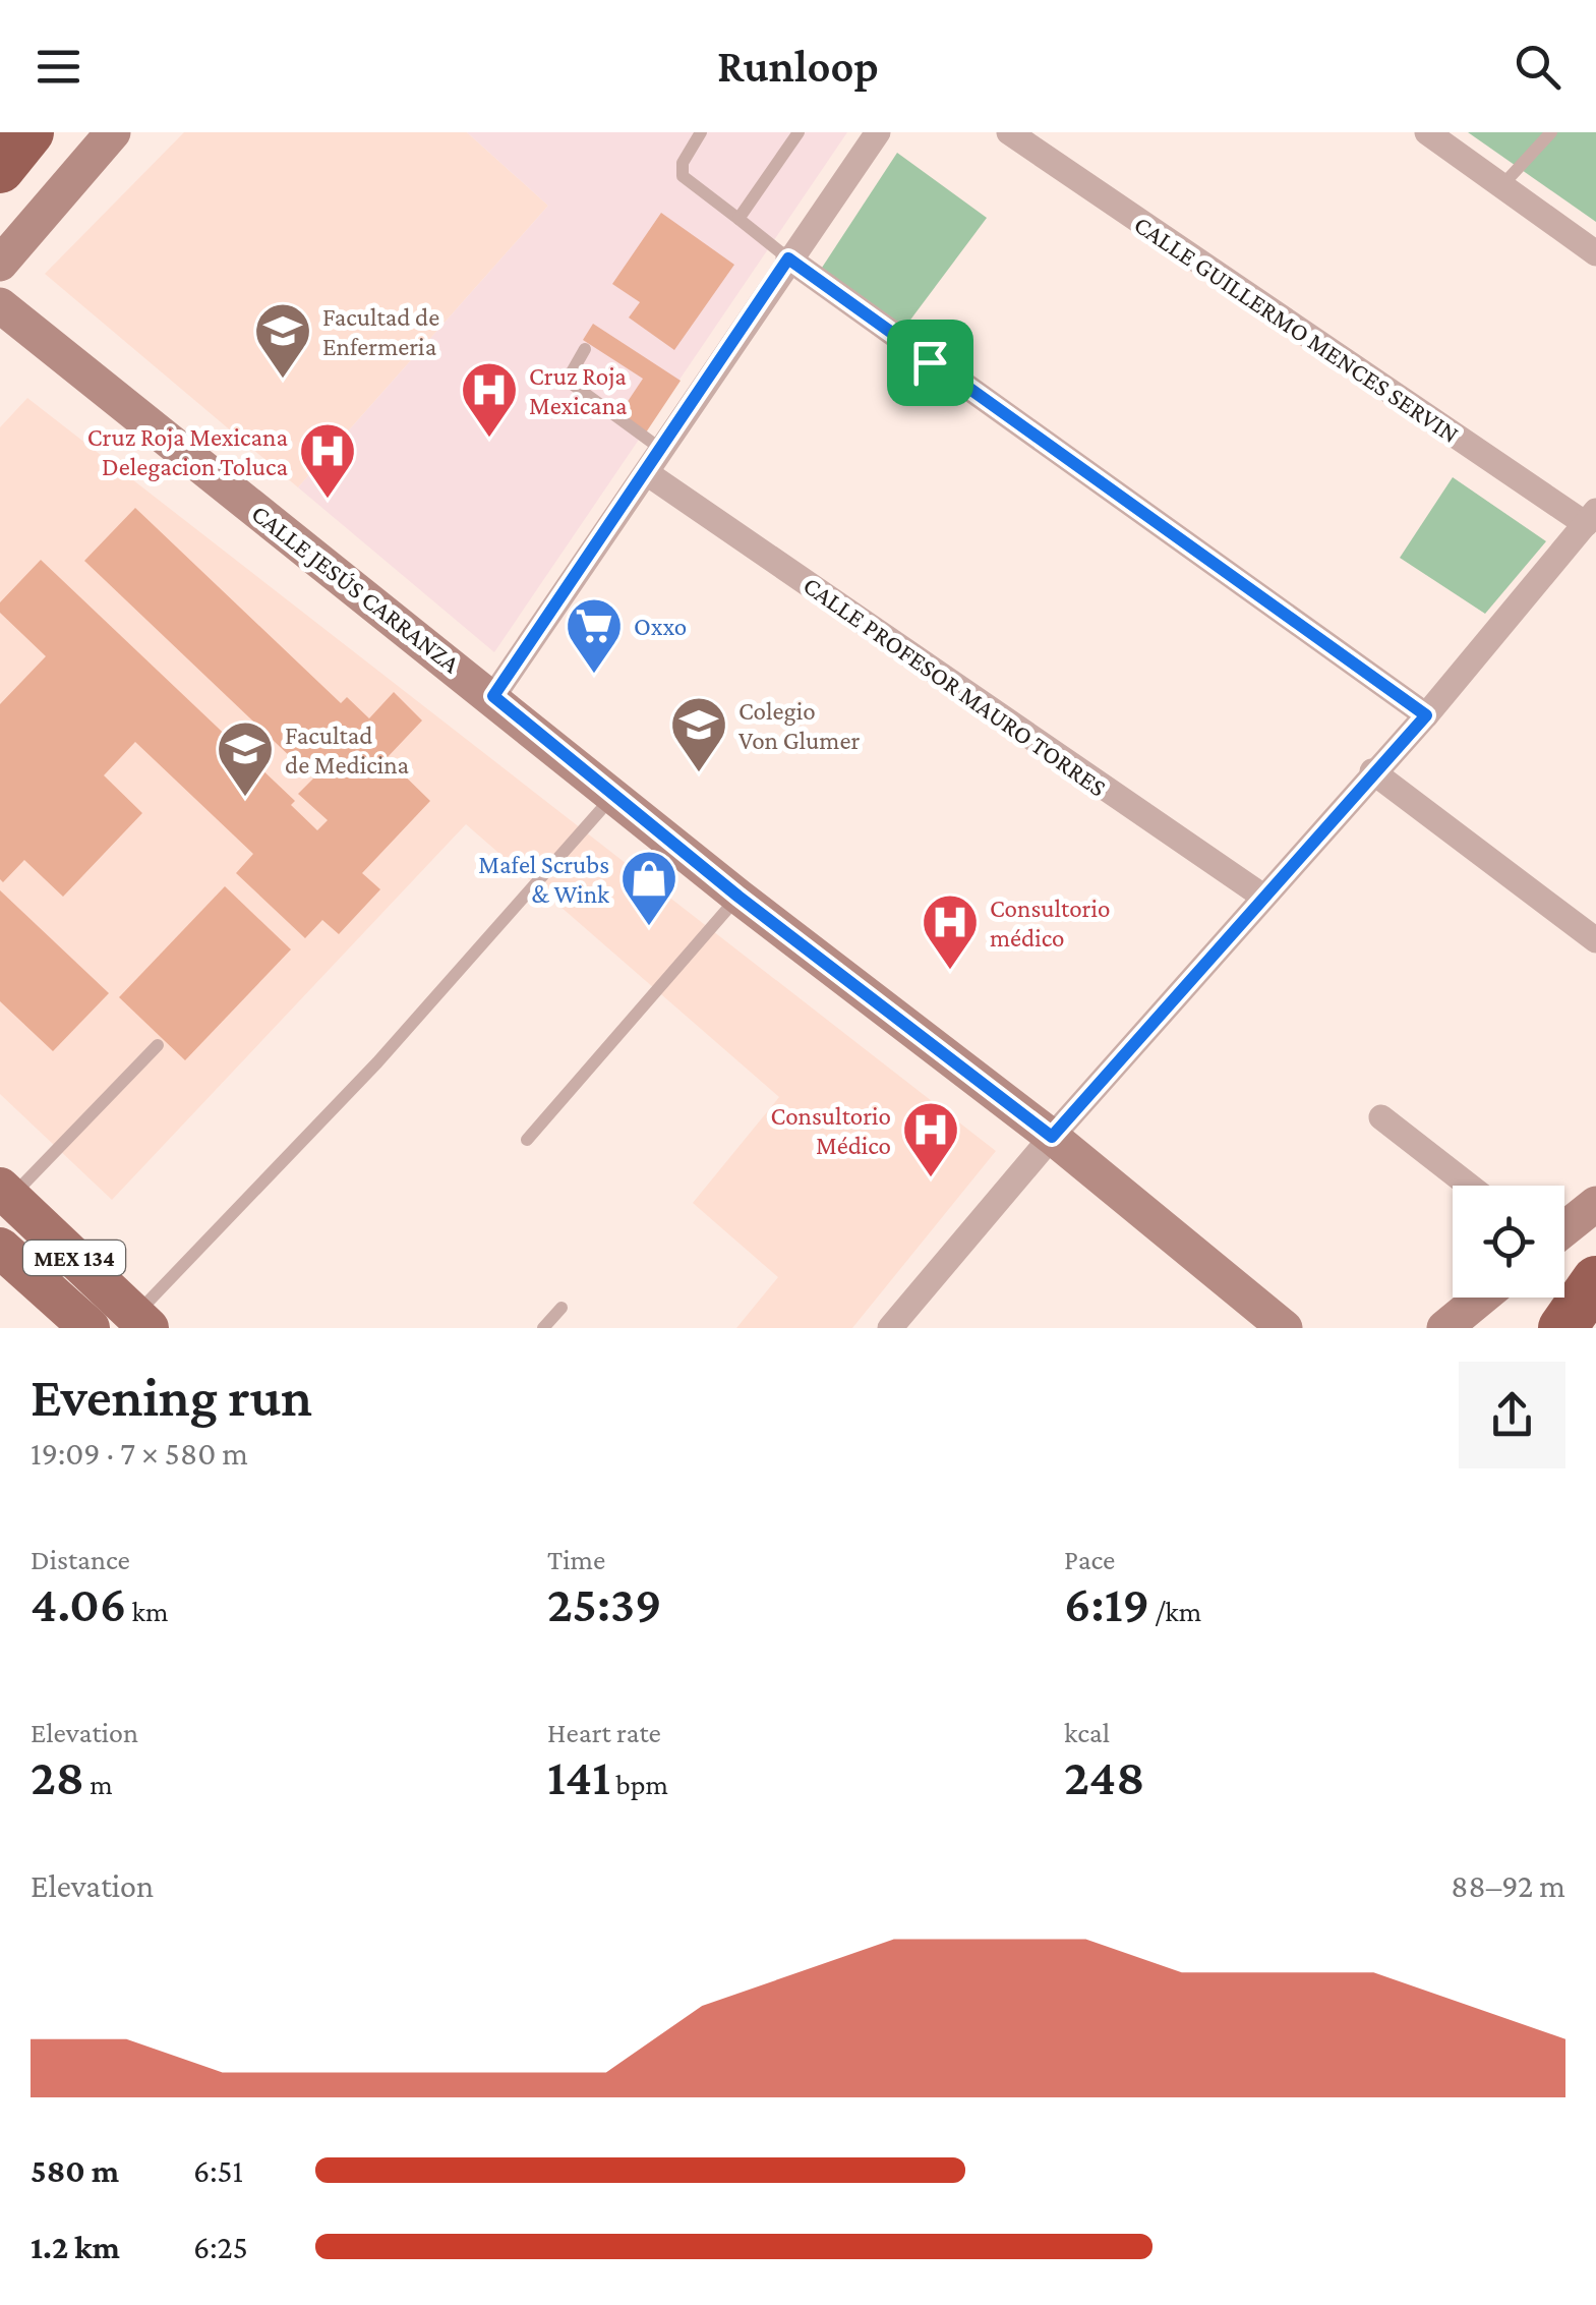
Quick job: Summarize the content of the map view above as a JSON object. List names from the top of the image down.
{
  "streets": {
    "main road": ["CALLE JESÚS CARRANZA", "MEX 134"],
    "street": ["CALLE GUILLERMO MENCES SERVIN", "CALLE PROFESOR MAURO TORRES"]
  },
  "places": {
    "school or university": ["Facultad de Enfermeria", "Colegio Von Glumer", "Facultad de Medicina"],
    "hospital": [
      "Cruz Roja Mexicana",
      "Cruz Roja Mexicana Delegacion Toluca",
      "Consultorio médico",
      "Consultorio Médico"
    ],
    "supermarket": ["Oxxo"],
    "shop": ["Mafel Scrubs & Wink"]
  },
  "page": {
    "header": "Runloop",
    "heading": ["Evening run", "19:09 · 7 × 580 m"],
    "stats": [
      ["Distance", "4.06 km"],
      ["Time", "25:39"],
      ["Pace", "6:19 /km"],
      ["Elevation", "28 m"],
      ["Heart rate", "141 bpm"],
      ["kcal", "248"]
    ],
    "chart": ["Elevation", "88–92 m"],
    "list": [
      {
        "name": "580 m",
        "note": "6:51"
      },
      {
        "name": "1.2 km",
        "note": "6:25"
      }
    ]
  }
}
